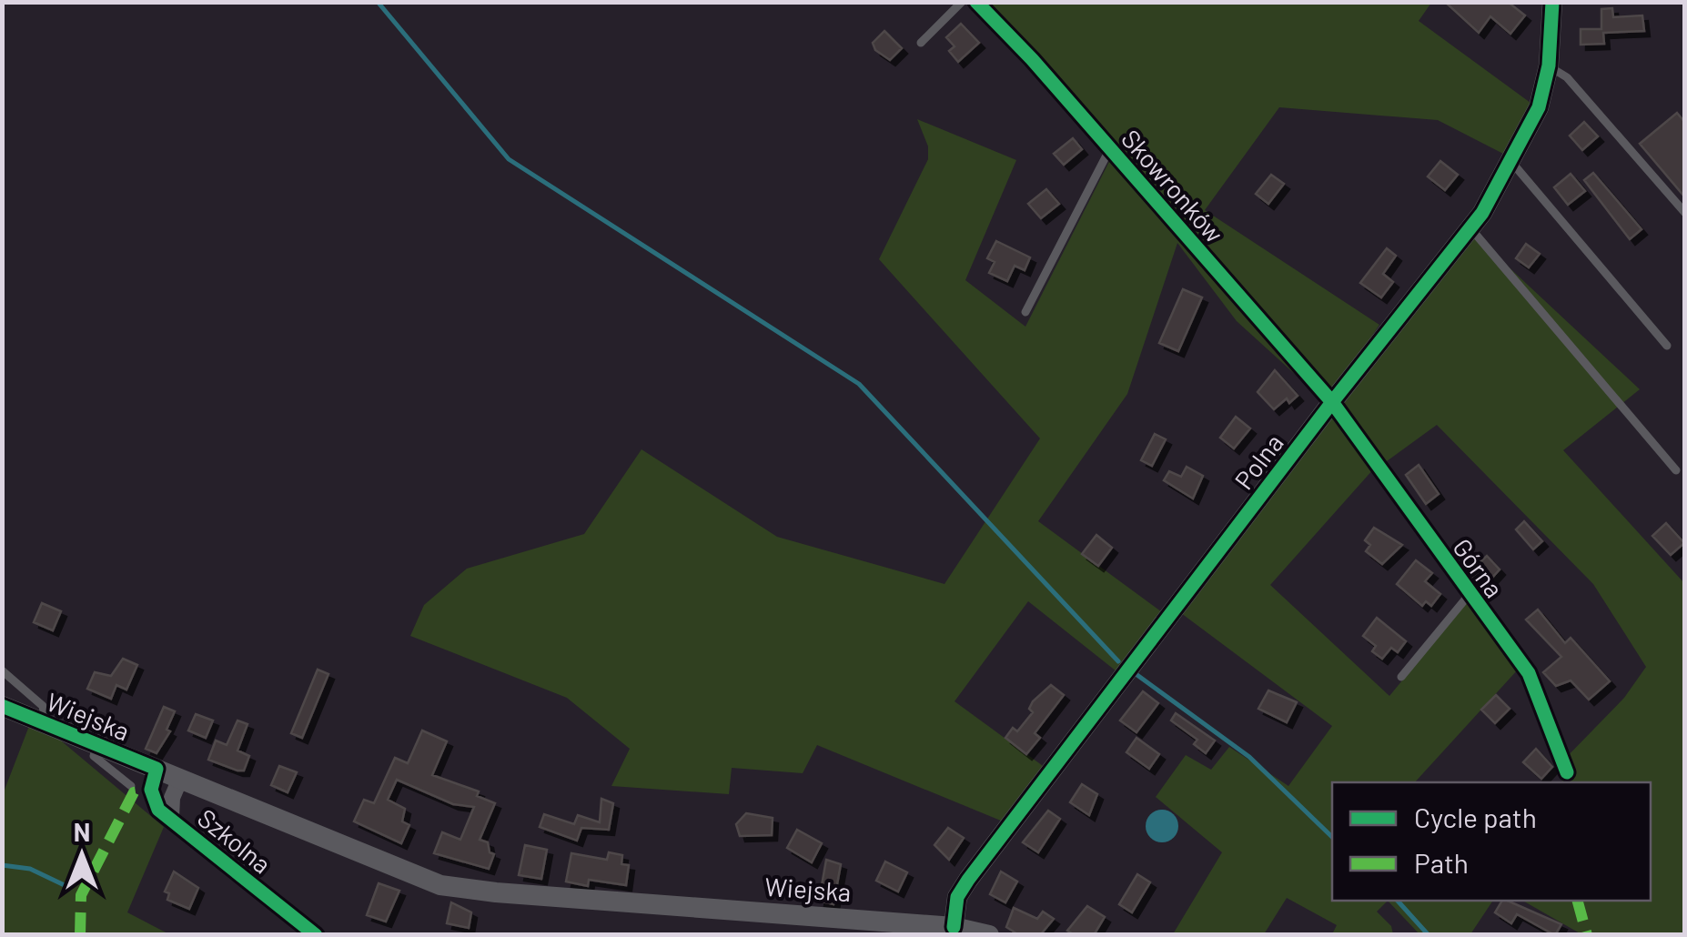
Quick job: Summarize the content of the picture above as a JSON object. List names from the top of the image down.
{
  "streets": {
    "street": [
      "Skowronków",
      "Polna",
      "Górna",
      "Wiejska",
      "Szkolna"
    ]
  },
  "crossings": [
    ["Skowronków", "Polna"],
    ["Skowronków", "Górna"],
    ["Polna", "Górna"],
    ["Polna", "Wiejska"],
    ["Wiejska", "Szkolna"]
  ],
  "legend": ["Cycle path", "Path"],
  "north": "top"
}
